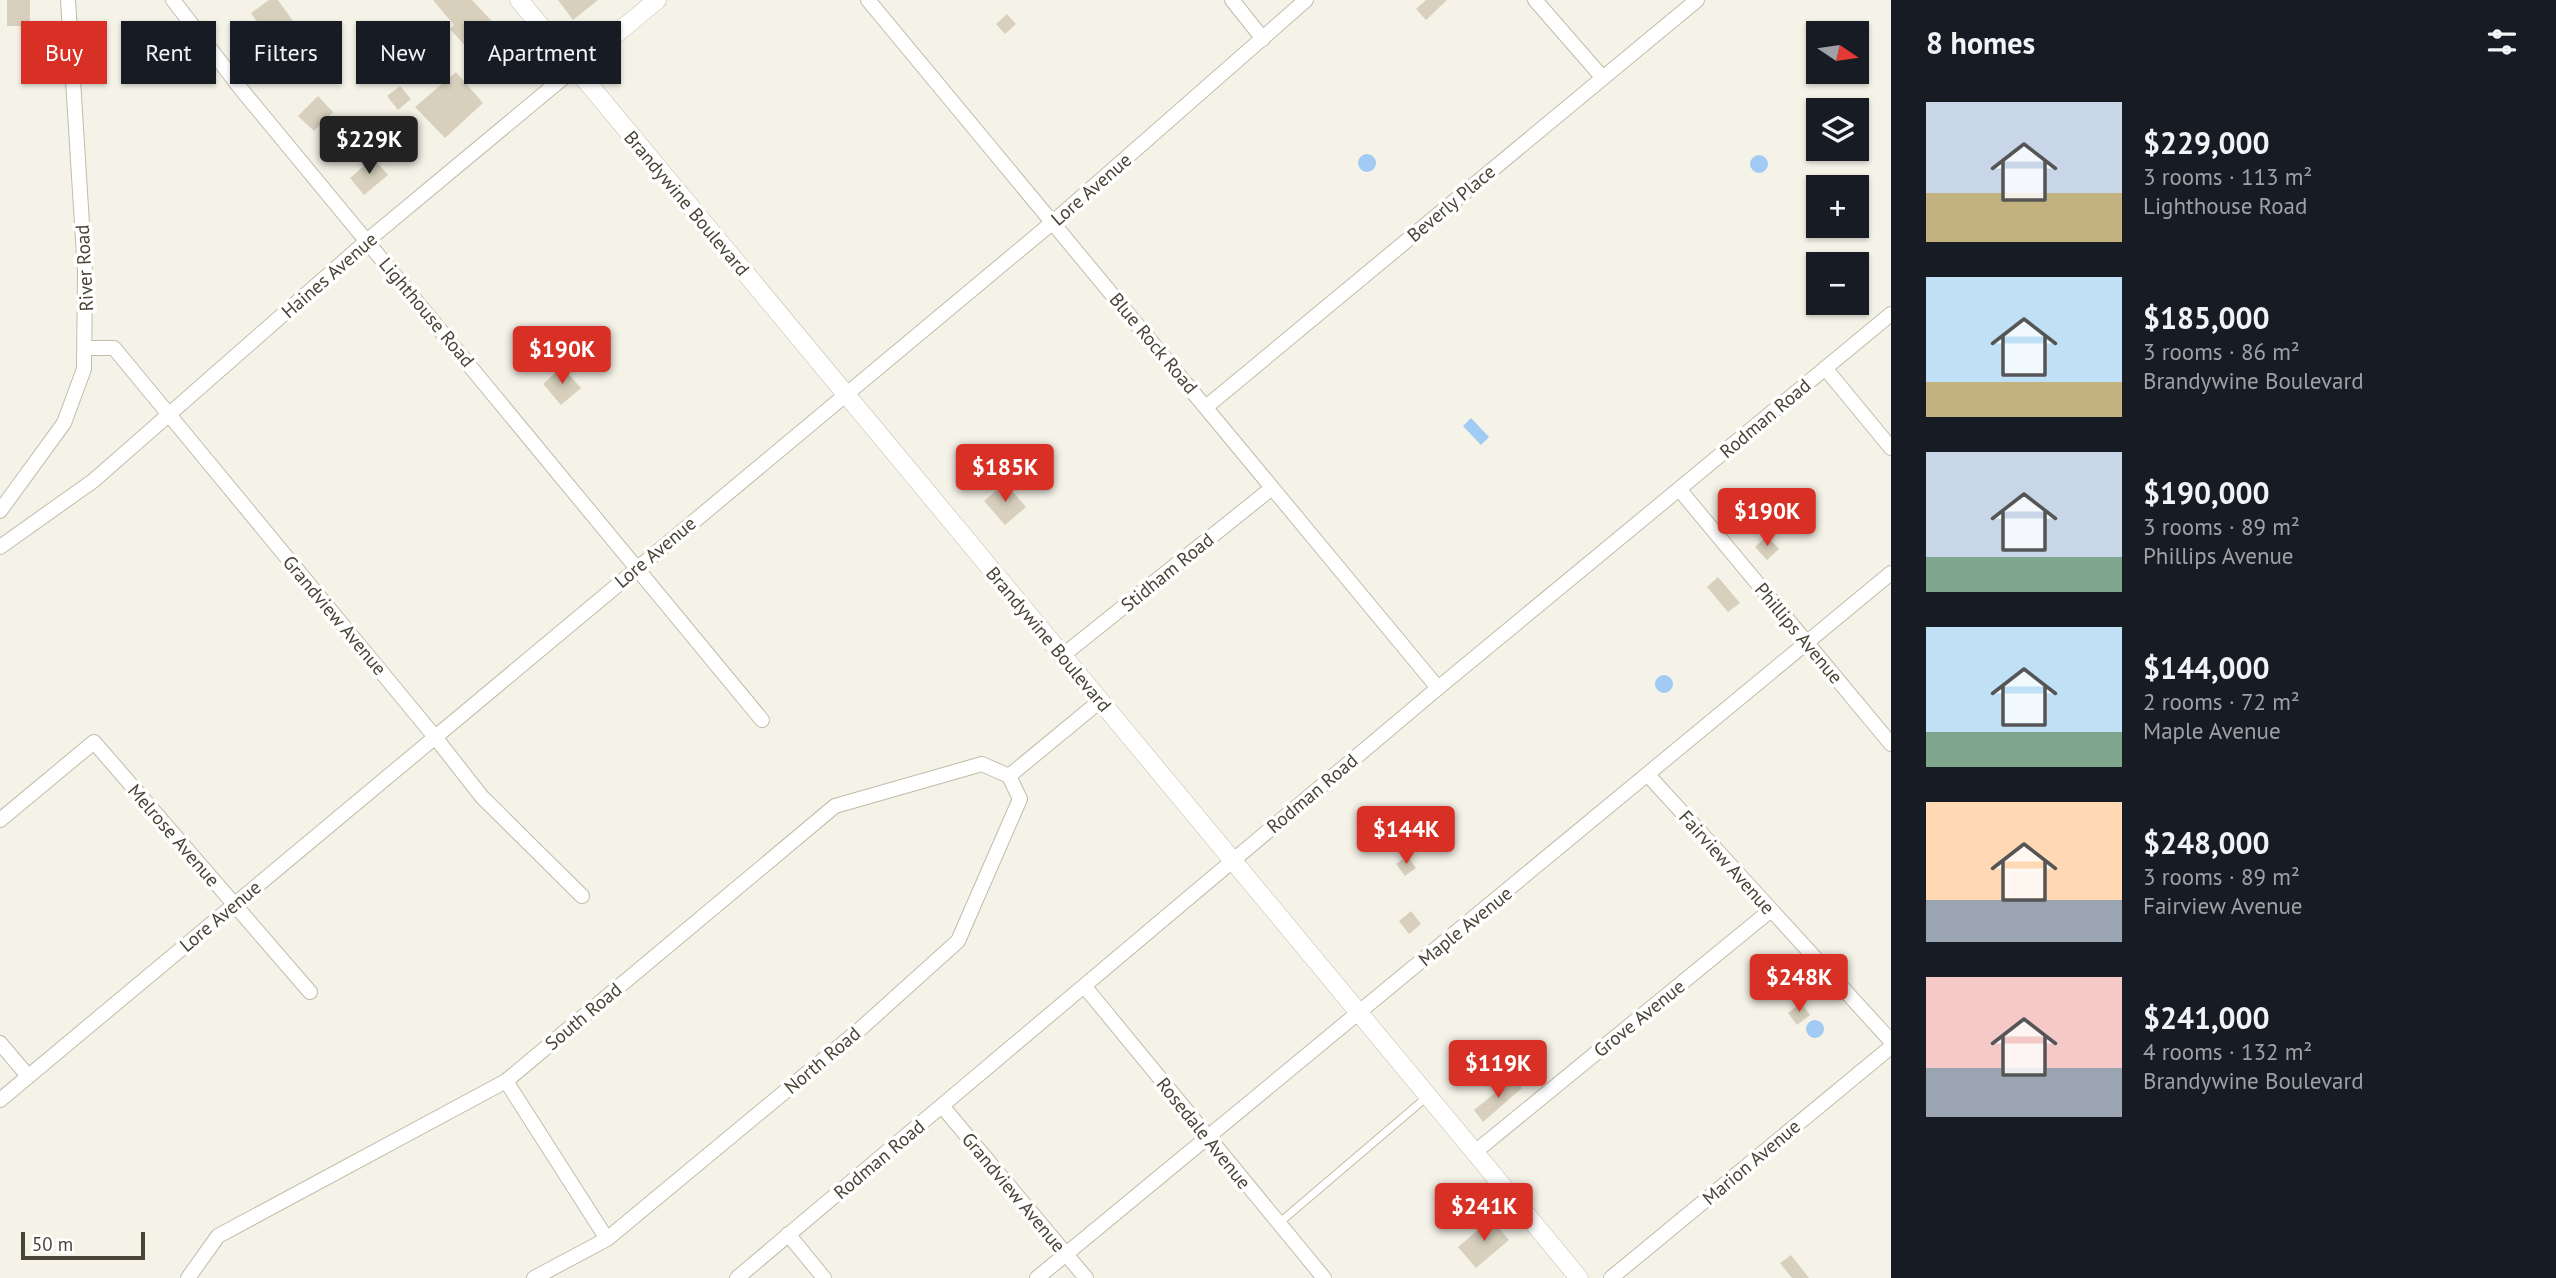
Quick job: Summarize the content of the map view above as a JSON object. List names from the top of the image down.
{
  "streets": {
    "street": [
      "Lore Avenue",
      "Brandywine Boulevard",
      "Beverly Place",
      "River Road",
      "Haines Avenue",
      "Lighthouse Road",
      "Blue Rock Road",
      "Rodman Road",
      "Stidham Road",
      "Grandview Avenue",
      "Phillips Avenue",
      "Melrose Avenue",
      "Fairview Avenue",
      "Maple Avenue",
      "South Road",
      "Grove Avenue",
      "North Road",
      "Rosedale Avenue",
      "Marion Avenue"
    ]
  },
  "crossings": [
    ["Lore Avenue", "Brandywine Boulevard"],
    ["Lore Avenue", "Lighthouse Road"],
    ["Lore Avenue", "Blue Rock Road"],
    ["Lore Avenue", "Grandview Avenue"],
    ["Lore Avenue", "Melrose Avenue"],
    ["Brandywine Boulevard", "Rodman Road"],
    ["Brandywine Boulevard", "Stidham Road"],
    ["Brandywine Boulevard", "Maple Avenue"],
    ["Brandywine Boulevard", "Grove Avenue"],
    ["Beverly Place", "Blue Rock Road"],
    ["River Road", "Grandview Avenue"],
    ["Haines Avenue", "Lighthouse Road"],
    ["Haines Avenue", "Grandview Avenue"],
    ["Blue Rock Road", "Rodman Road"],
    ["Blue Rock Road", "Stidham Road"],
    ["Rodman Road", "Grandview Avenue"],
    ["Rodman Road", "Phillips Avenue"],
    ["Rodman Road", "Rosedale Avenue"],
    ["Grandview Avenue", "Maple Avenue"],
    ["Phillips Avenue", "Maple Avenue"],
    ["Fairview Avenue", "Maple Avenue"],
    ["Fairview Avenue", "Grove Avenue"],
    ["Maple Avenue", "Rosedale Avenue"],
    ["South Road", "North Road"]
  ],
  "scale_bar": "50 m",
  "north": "right",
  "page": {
    "heading": "8 homes",
    "map_buttons": ["+", "−"],
    "chip": [
      "Buy",
      "Rent",
      "Filters",
      "New",
      "Apartment"
    ],
    "list": [
      {
        "name": "$229,000",
        "note": "3 rooms · 113 m² · Lighthouse Road"
      },
      {
        "name": "$185,000",
        "note": "3 rooms · 86 m² · Brandywine Boulevard"
      },
      {
        "name": "$190,000",
        "note": "3 rooms · 89 m² · Phillips Avenue"
      },
      {
        "name": "$144,000",
        "note": "2 rooms · 72 m² · Maple Avenue"
      },
      {
        "name": "$248,000",
        "note": "3 rooms · 89 m² · Fairview Avenue"
      },
      {
        "name": "$241,000",
        "note": "4 rooms · 132 m² · Brandywine Boulevard"
      }
    ],
    "price": [
      "$229K",
      "$190K",
      "$185K",
      "$190K",
      "$144K",
      "$248K",
      "$119K",
      "$241K"
    ],
    "scale": "50 m"
  }
}
